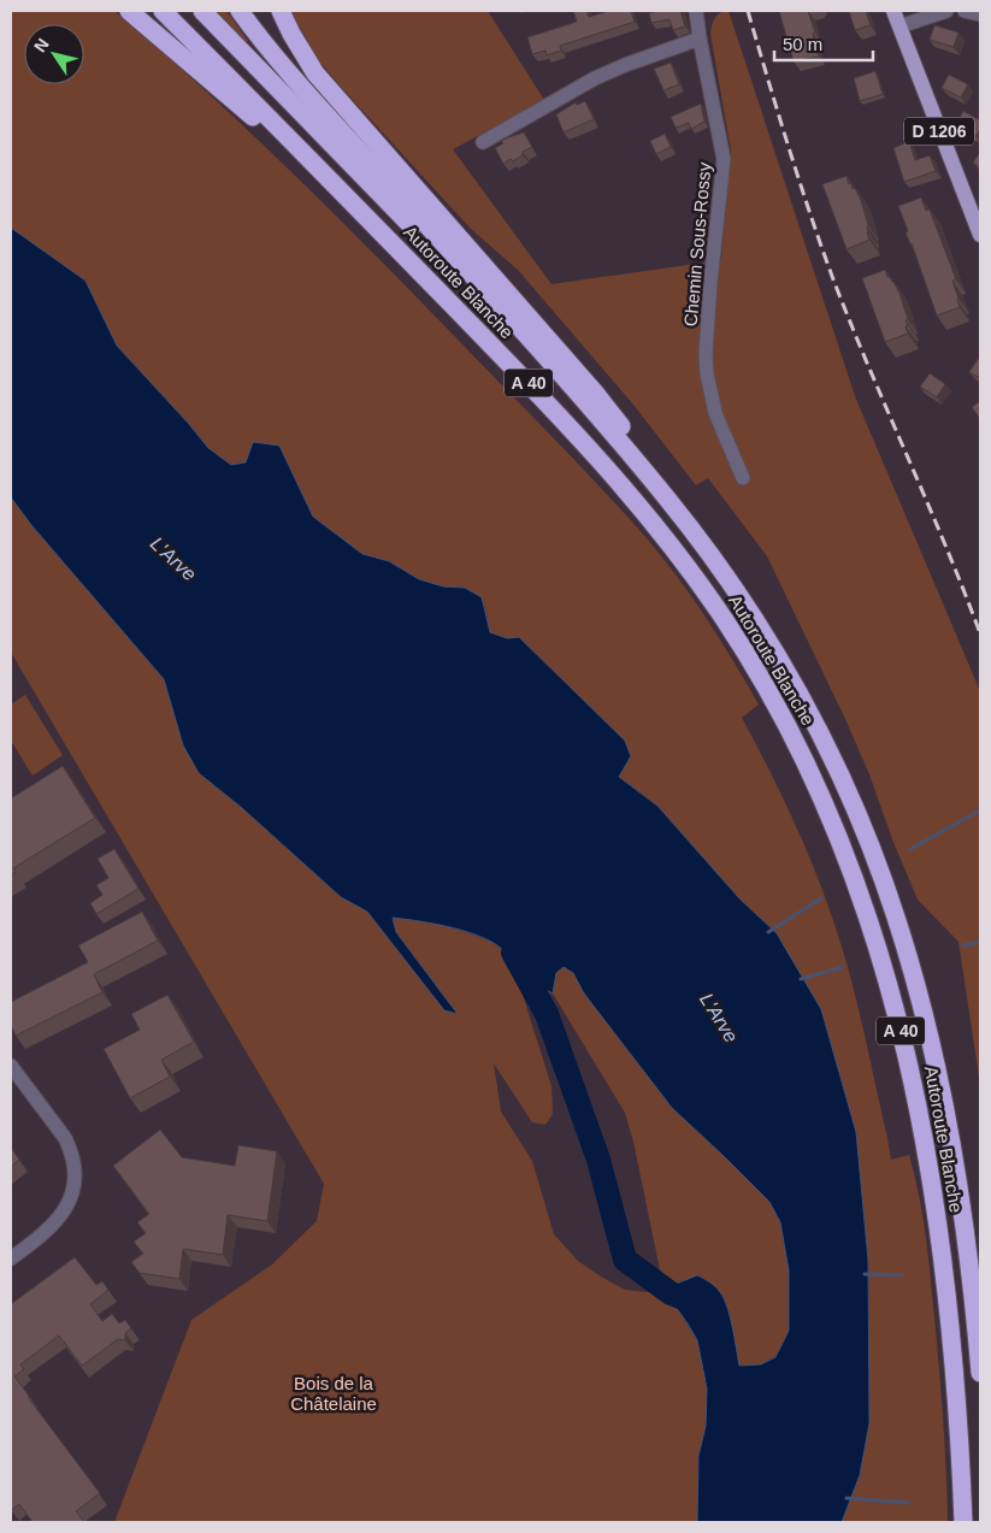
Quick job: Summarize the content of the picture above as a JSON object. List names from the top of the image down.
{
  "streets": {
    "highway": ["Autoroute Blanche", "A 40"],
    "main road": ["D 1206"],
    "street": ["Chemin Sous-Rossy"]
  },
  "water": ["L'Arve"],
  "parks": ["Bois de la Châtelaine"],
  "scale_bar": "50 m",
  "north": "top left"
}
